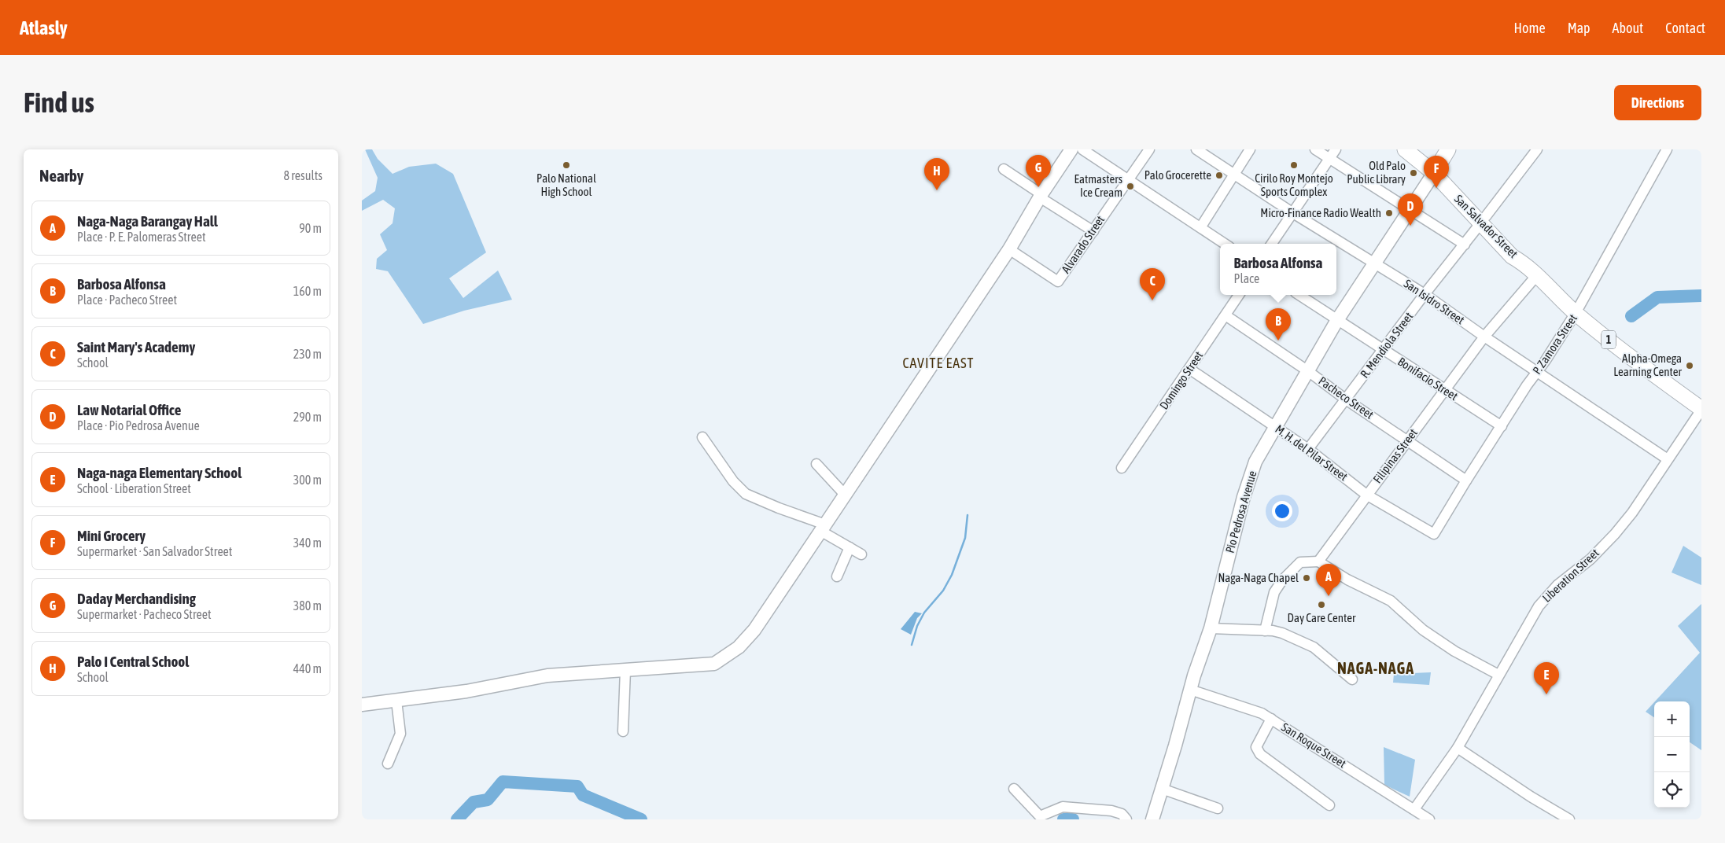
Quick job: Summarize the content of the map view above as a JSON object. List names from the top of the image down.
{
  "streets": {
    "highway": ["San Salvador Street", "1"],
    "main road": ["Pio Pedrosa Avenue"],
    "street": [
      "Alvarado Street",
      "San Isidro Street",
      "P. Zamora Street",
      "R. Mendiola Street",
      "Bonifacio Street",
      "Domingo Street",
      "Pacheco Street",
      "M. H. del Pilar Street",
      "Filipinas Street",
      "Liberation Street",
      "San Roque Street"
    ]
  },
  "crossings": [
    ["San Salvador Street", "P. Zamora Street"],
    ["San Salvador Street", "R. Mendiola Street"],
    ["San Salvador Street", "Filipinas Street"],
    ["San Salvador Street", "Pio Pedrosa Avenue"],
    ["San Salvador Street", "Liberation Street"],
    ["San Isidro Street", "P. Zamora Street"],
    ["San Isidro Street", "R. Mendiola Street"],
    ["San Isidro Street", "Filipinas Street"],
    ["San Isidro Street", "Pio Pedrosa Avenue"],
    ["San Isidro Street", "Liberation Street"],
    ["P. Zamora Street", "Bonifacio Street"],
    ["P. Zamora Street", "Pacheco Street"],
    ["P. Zamora Street", "M. H. del Pilar Street"],
    ["R. Mendiola Street", "Bonifacio Street"],
    ["R. Mendiola Street", "Pacheco Street"],
    ["R. Mendiola Street", "M. H. del Pilar Street"],
    ["Bonifacio Street", "Filipinas Street"],
    ["Bonifacio Street", "Pio Pedrosa Avenue"],
    ["Domingo Street", "Pacheco Street"],
    ["Domingo Street", "M. H. del Pilar Street"],
    ["Pacheco Street", "Filipinas Street"],
    ["Pacheco Street", "Pio Pedrosa Avenue"],
    ["M. H. del Pilar Street", "Filipinas Street"],
    ["M. H. del Pilar Street", "Pio Pedrosa Avenue"],
    ["Pio Pedrosa Avenue", "San Roque Street"],
    ["Liberation Street", "San Roque Street"]
  ],
  "districts": ["CAVITE EAST", "NAGA-NAGA"],
  "places": [
    "Palo National High School",
    "Cirilo Roy Montejo Sports Complex",
    "Old Palo Public Library",
    "Palo Grocerette",
    "Eatmasters Ice Cream",
    "Micro-Finance Radio Wealth",
    "Alpha-Omega Learning Center",
    "Naga-Naga Chapel",
    "Day Care Center"
  ],
  "page": {
    "header": "Atlasly",
    "nav": [
      "Home",
      "Map",
      "About",
      "Contact"
    ],
    "buttons": "Directions",
    "title": "Find us",
    "heading": ["Nearby", "8 results"],
    "pins": [
      "G",
      "F",
      "H",
      "D",
      "C",
      "B",
      "A",
      "E"
    ],
    "list": [
      {
        "mark": "A",
        "name": "Naga-Naga Barangay Hall",
        "note": "Place · P. E. Palomeras Street",
        "value": "90 m"
      },
      {
        "mark": "B",
        "name": "Barbosa Alfonsa",
        "note": "Place · Pacheco Street",
        "value": "160 m"
      },
      {
        "mark": "C",
        "name": "Saint Mary's Academy",
        "note": "School",
        "value": "230 m"
      },
      {
        "mark": "D",
        "name": "Law Notarial Office",
        "note": "Place · Pio Pedrosa Avenue",
        "value": "290 m"
      },
      {
        "mark": "E",
        "name": "Naga-naga Elementary School",
        "note": "School · Liberation Street",
        "value": "300 m"
      },
      {
        "mark": "F",
        "name": "Mini Grocery",
        "note": "Supermarket · San Salvador Street",
        "value": "340 m"
      },
      {
        "mark": "G",
        "name": "Daday Merchandising",
        "note": "Supermarket · Pacheco Street",
        "value": "380 m"
      },
      {
        "mark": "H",
        "name": "Palo I Central School",
        "note": "School",
        "value": "440 m"
      }
    ],
    "popup": ["Barbosa Alfonsa", "Place"],
    "map_buttons": ["+", "−"]
  }
}
